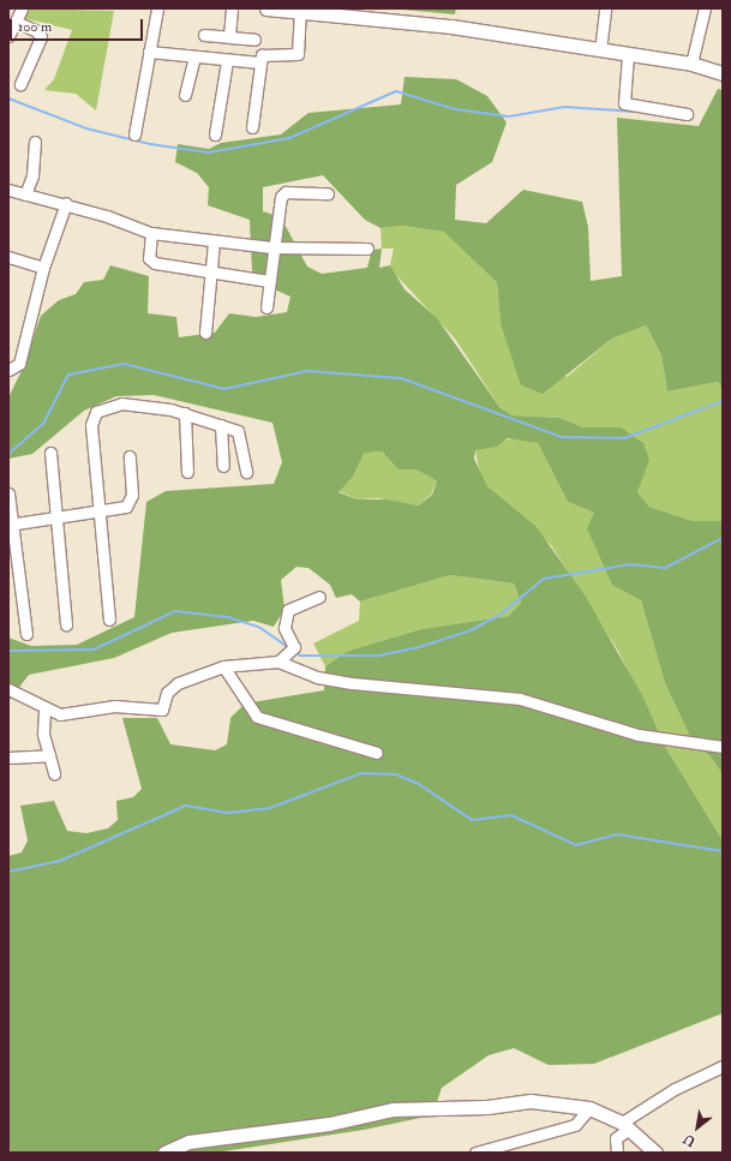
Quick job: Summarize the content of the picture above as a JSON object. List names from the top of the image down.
{
  "scale_bar": "100 m",
  "north": "bottom left"
}
